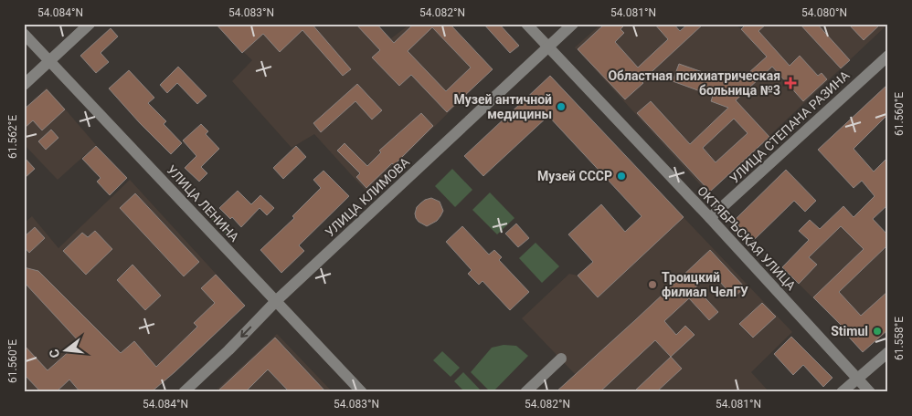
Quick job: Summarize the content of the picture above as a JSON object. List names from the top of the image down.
{
  "streets": {
    "street": [
      "УЛИЦА СТЕПАНА РАЗИНА",
      "УЛИЦА КЛИМОВА",
      "УЛИЦА ЛЕНИНА",
      "ОКТЯБРЬСКАЯ УЛИЦА"
    ]
  },
  "crossings": [
    ["УЛИЦА СТЕПАНА РАЗИНА", "ОКТЯБРЬСКАЯ УЛИЦА"],
    ["УЛИЦА КЛИМОВА", "УЛИЦА ЛЕНИНА"],
    ["УЛИЦА КЛИМОВА", "ОКТЯБРЬСКАЯ УЛИЦА"]
  ],
  "places": {
    "health": ["Областная психиатрическая больница №3"],
    "other": [
      "Музей античной медицины",
      "Музей СССР",
      "Троицкий филиал ЧелГУ",
      "Stimul"
    ]
  },
  "north": "left",
  "coordinates": [
    "54.084°N",
    "54.083°N",
    "54.082°N",
    "54.081°N",
    "54.080°N",
    "61.560°E",
    "61.562°E",
    "61.558°E"
  ]
}
